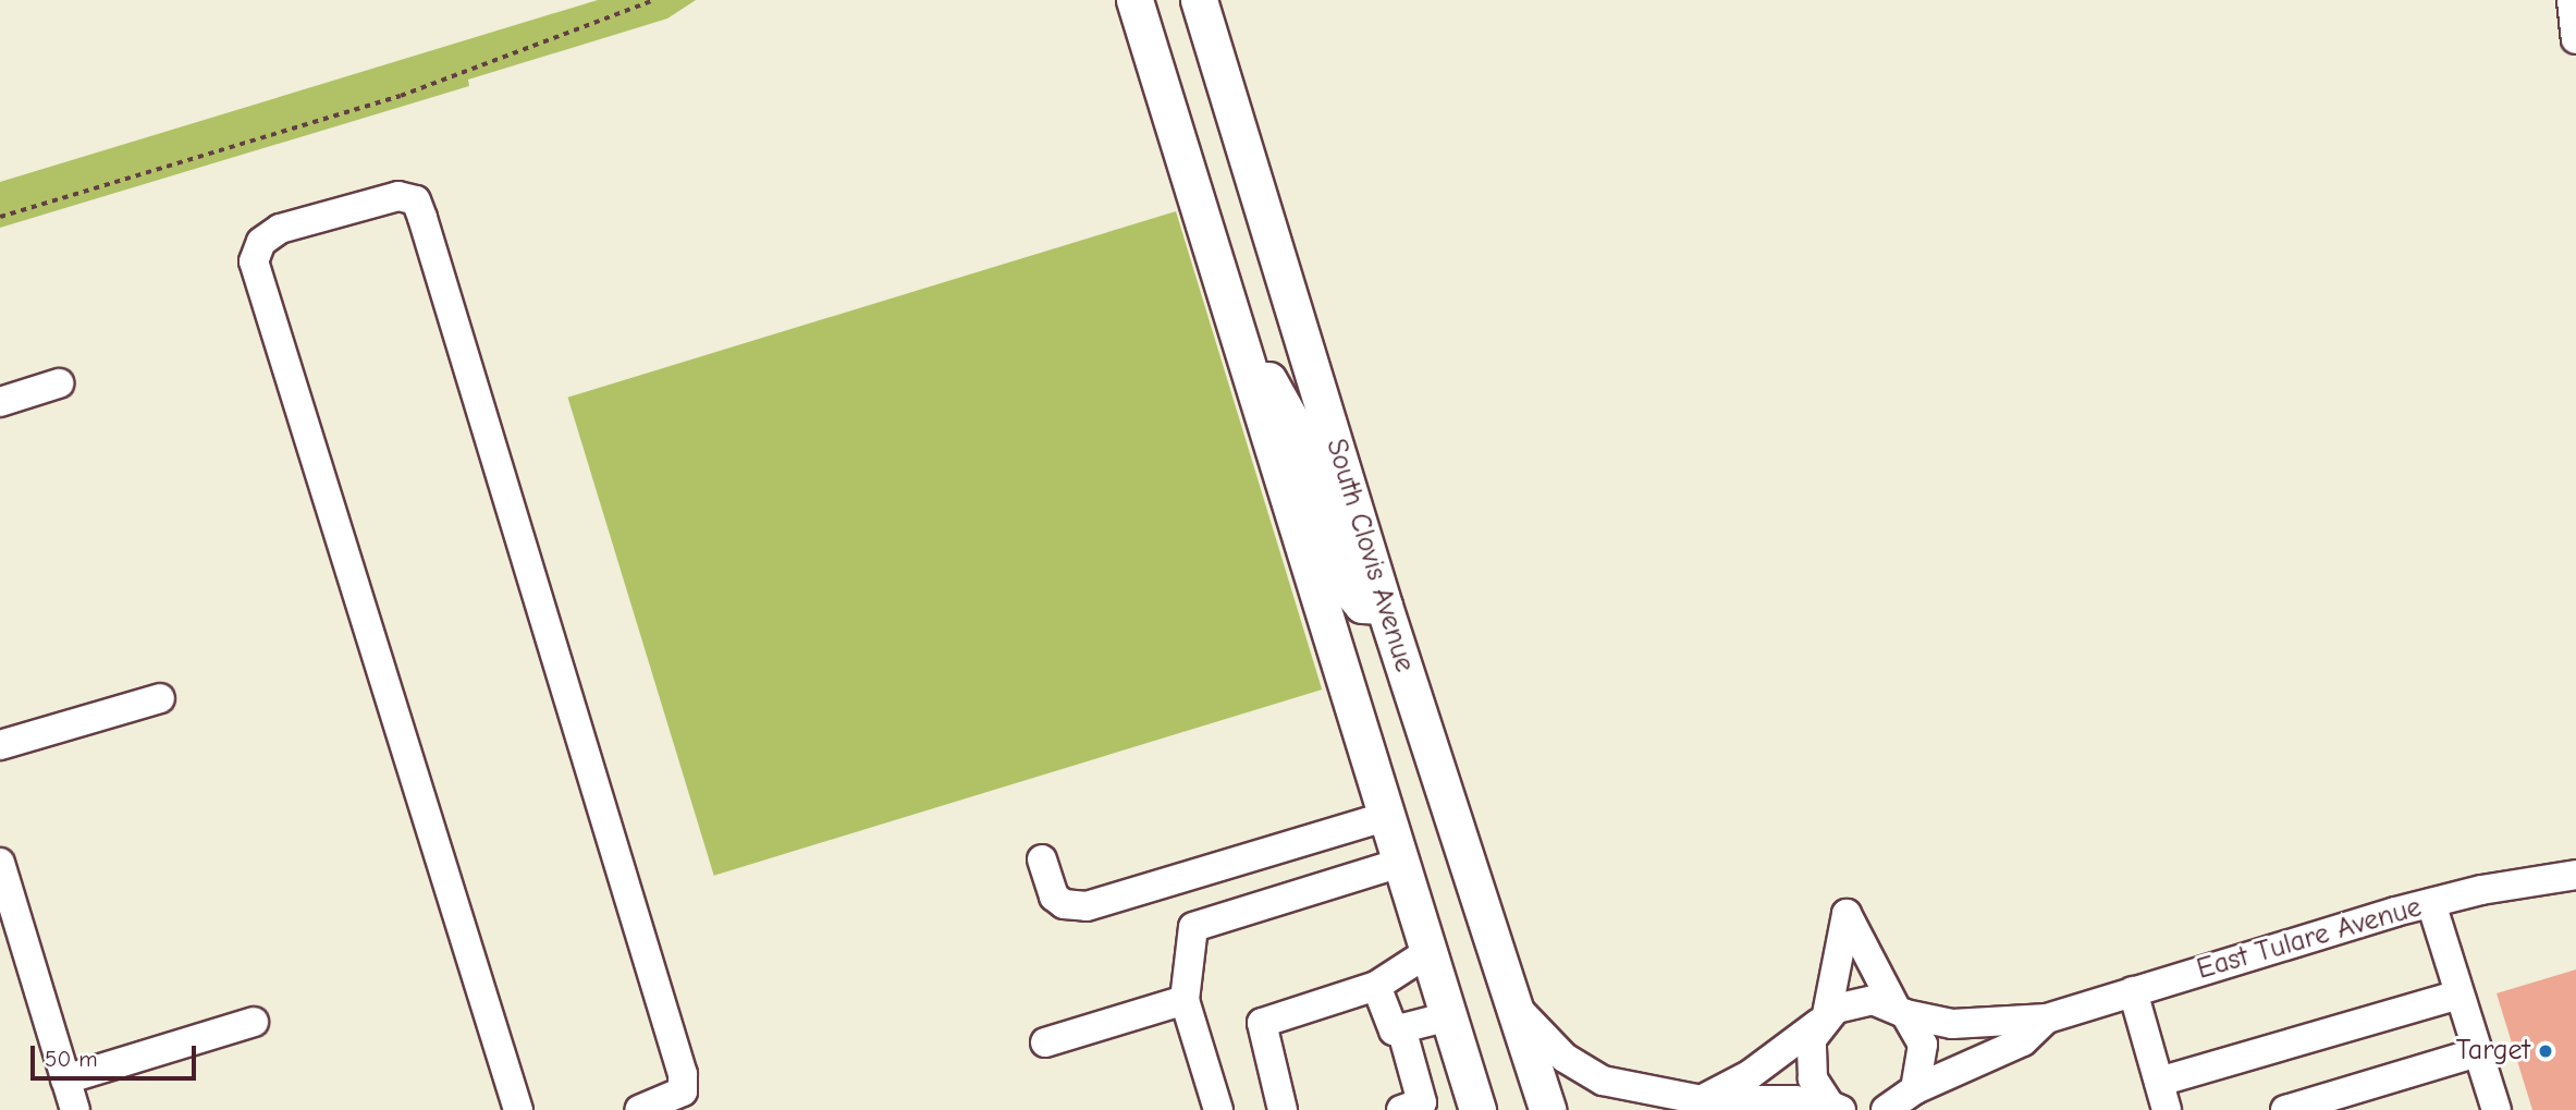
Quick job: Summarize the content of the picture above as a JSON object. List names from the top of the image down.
{
  "streets": {
    "main road": ["South Clovis Avenue"],
    "street": ["East Tulare Avenue"]
  },
  "places": ["Target"],
  "scale_bar": "50 m"
}
